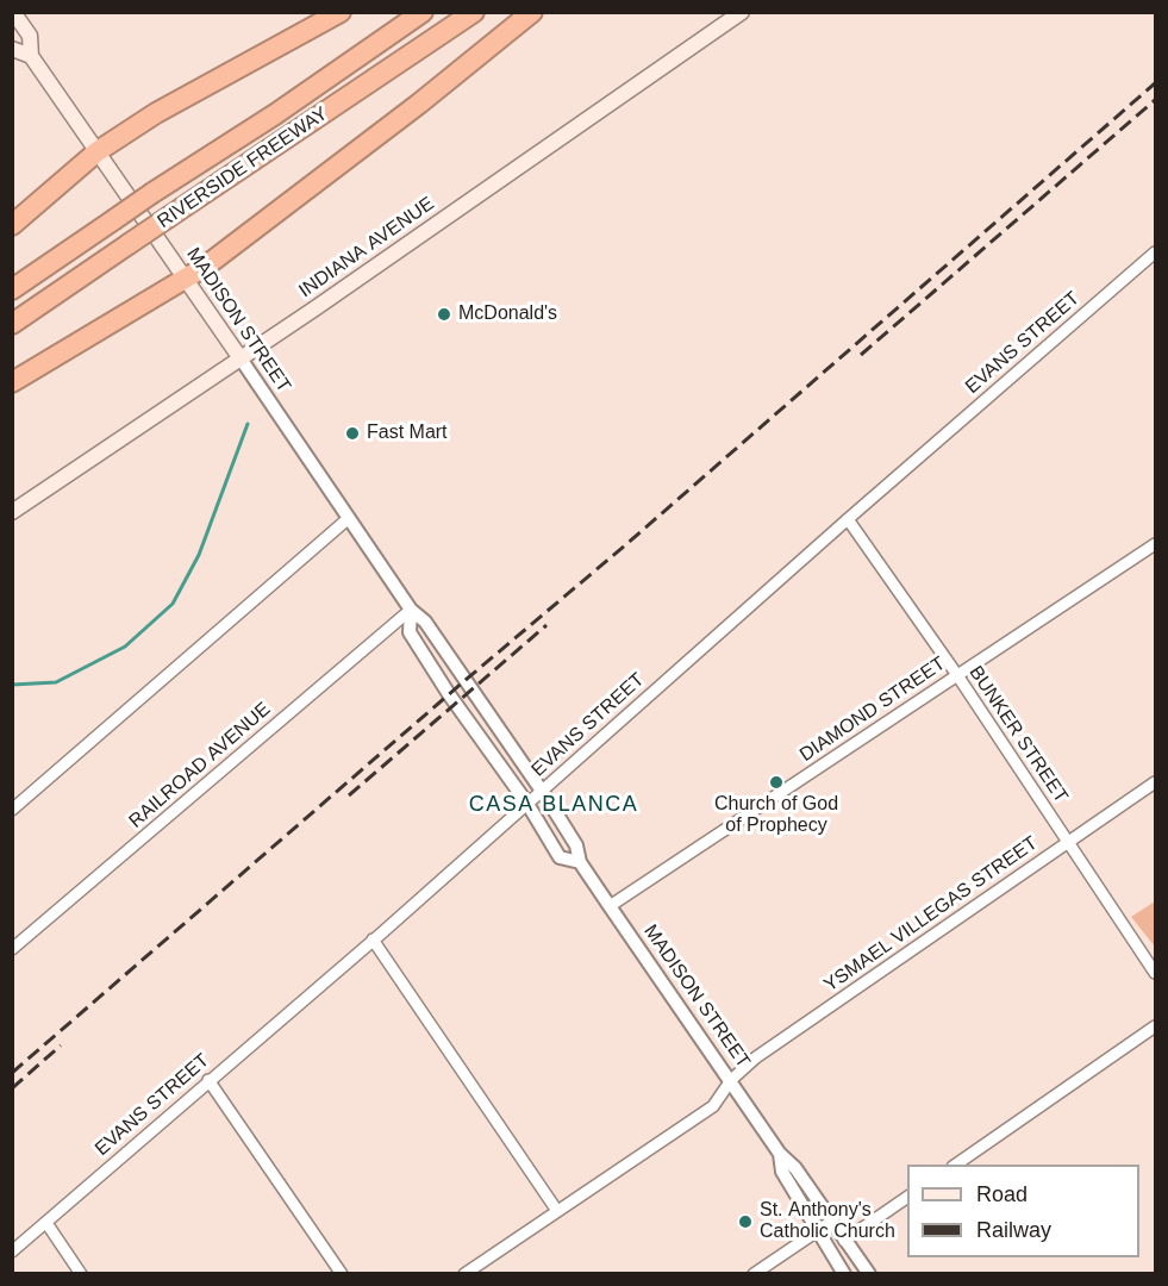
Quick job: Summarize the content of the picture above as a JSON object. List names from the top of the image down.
{
  "streets": {
    "highway": ["RIVERSIDE FREEWAY"],
    "main road": ["INDIANA AVENUE", "MADISON STREET"],
    "street": [
      "EVANS STREET",
      "DIAMOND STREET",
      "BUNKER STREET",
      "RAILROAD AVENUE",
      "YSMAEL VILLEGAS STREET"
    ]
  },
  "crossings": [
    ["INDIANA AVENUE", "MADISON STREET"],
    ["MADISON STREET", "EVANS STREET"],
    ["MADISON STREET", "DIAMOND STREET"],
    ["MADISON STREET", "RAILROAD AVENUE"],
    ["MADISON STREET", "YSMAEL VILLEGAS STREET"],
    ["EVANS STREET", "BUNKER STREET"],
    ["DIAMOND STREET", "BUNKER STREET"],
    ["BUNKER STREET", "YSMAEL VILLEGAS STREET"]
  ],
  "districts": ["CASA BLANCA"],
  "places": [
    "McDonald's",
    "Fast Mart",
    "Church of God of Prophecy",
    "St. Anthony's Catholic Church"
  ],
  "legend": ["Road", "Railway"]
}
